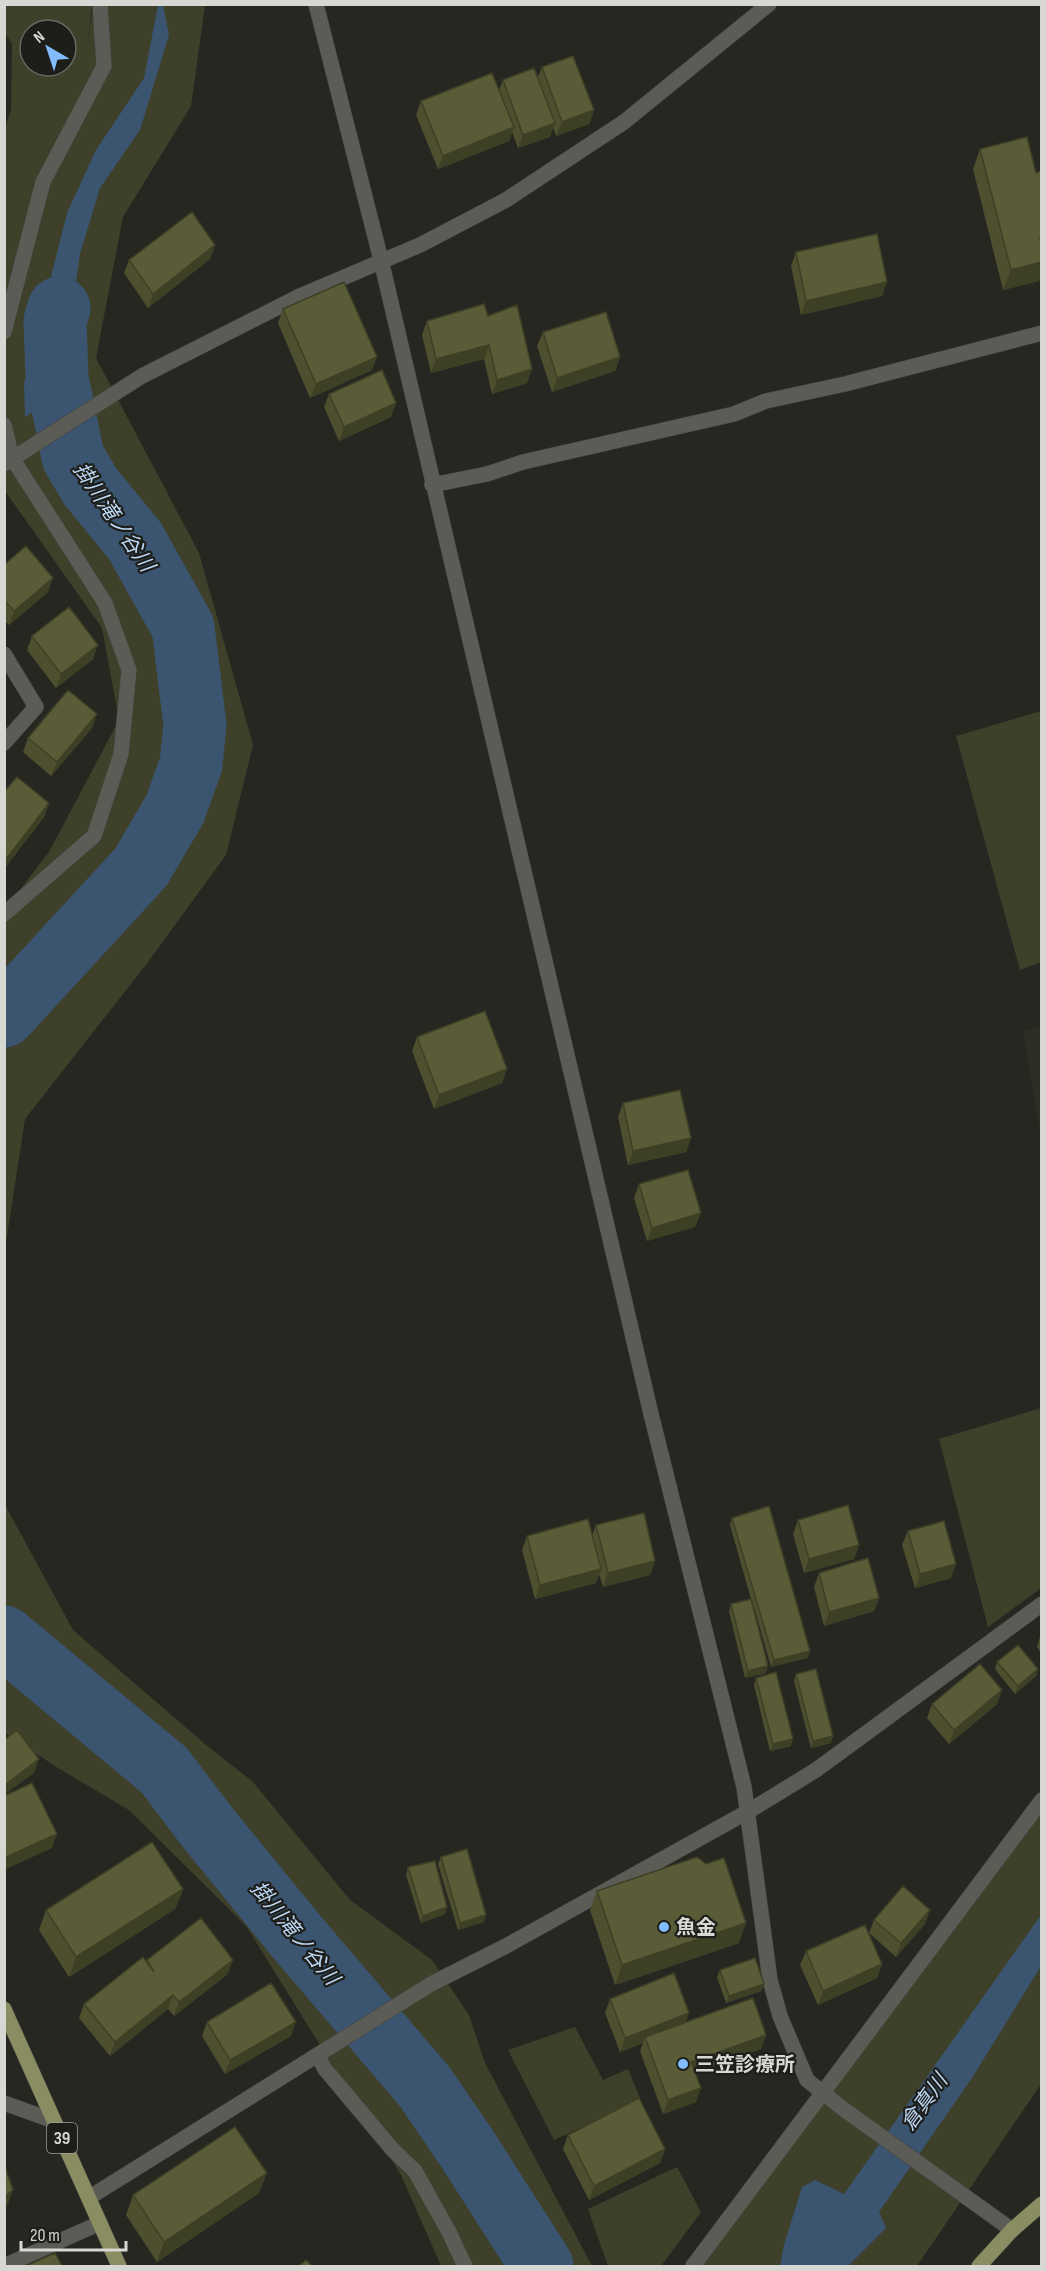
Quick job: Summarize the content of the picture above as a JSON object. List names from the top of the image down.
{
  "streets": {
    "main road": ["39"]
  },
  "water": ["掛川滝ノ谷川", "倉真川"],
  "places": ["魚金", "三笠診療所"],
  "scale_bar": "20 m",
  "north": "top left"
}
